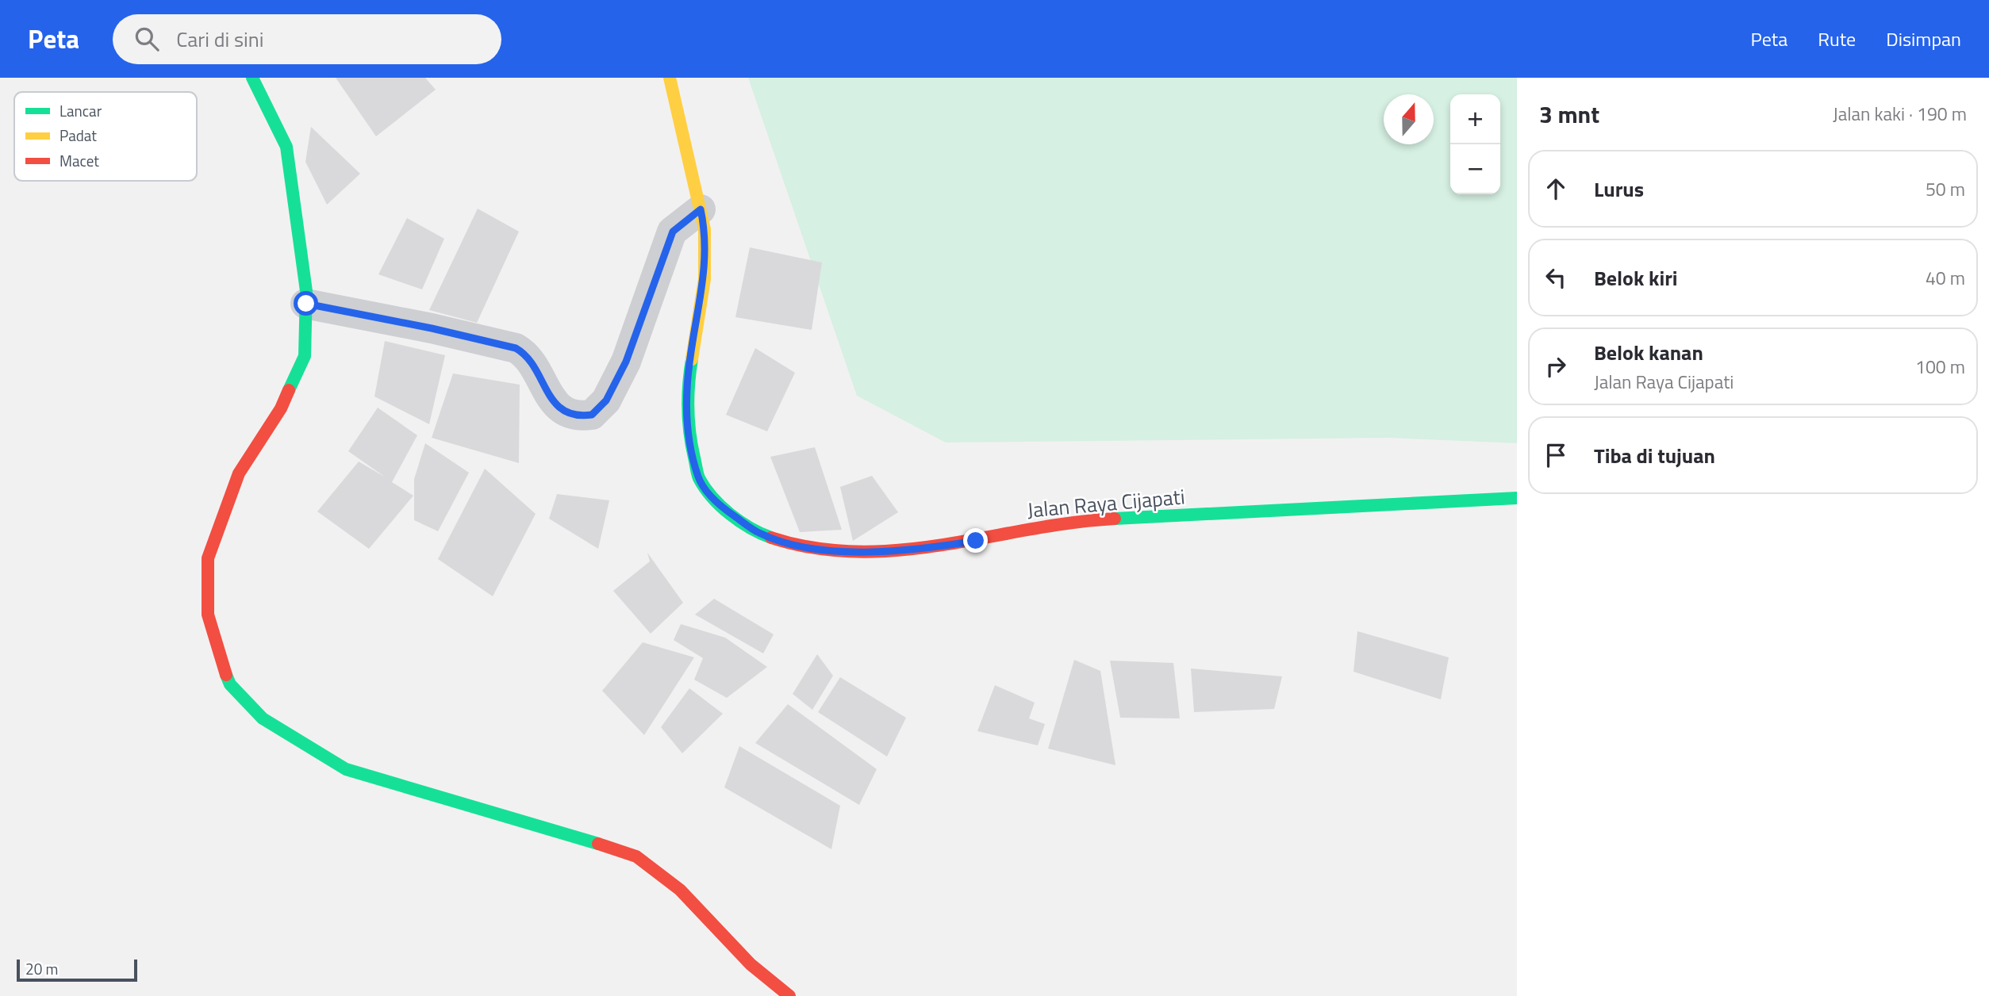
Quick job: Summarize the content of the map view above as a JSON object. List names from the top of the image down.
{
  "streets": {
    "street": ["Jalan Raya Cijapati"]
  },
  "legend": ["Lancar", "Padat", "Macet"],
  "scale_bar": "20 m",
  "north": "top",
  "page": {
    "header": "Peta",
    "search": "Cari di sini",
    "nav": ["Peta", "Rute", "Disimpan"],
    "heading": ["3 mnt", "Jalan kaki · 190 m"],
    "map_buttons": ["+", "−"],
    "list": [
      ["Lurus", "50 m"],
      ["Belok kiri", "40 m"],
      ["Belok kanan", "Jalan Raya Cijapati", "100 m"],
      "Tiba di tujuan"
    ],
    "scale": "20 m"
  }
}
